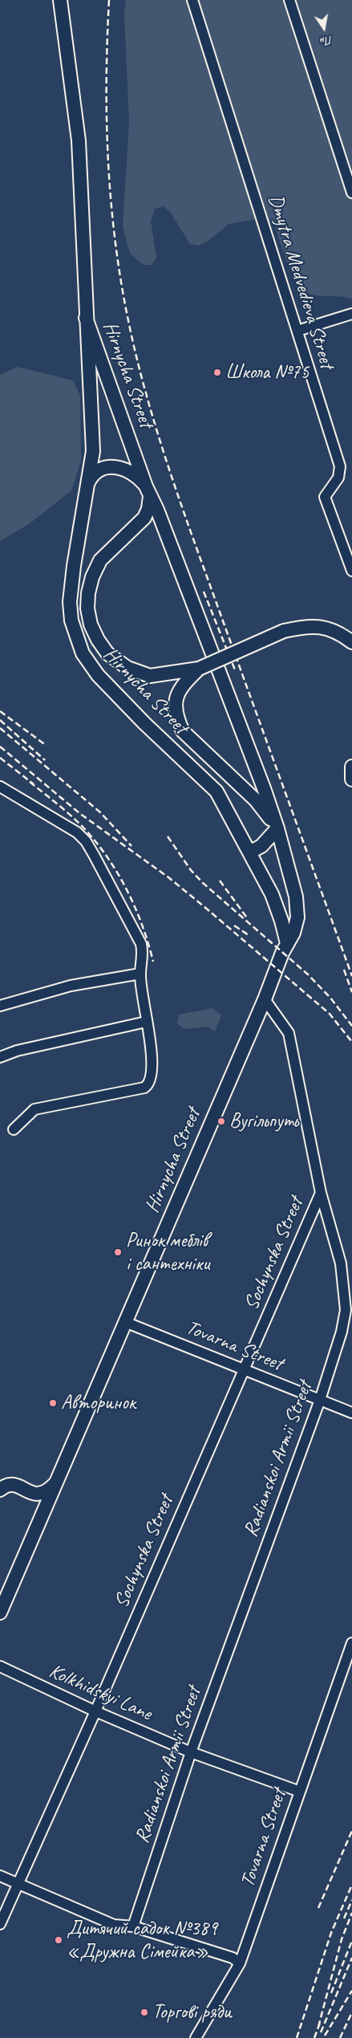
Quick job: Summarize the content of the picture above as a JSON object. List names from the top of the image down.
{
  "streets": {
    "main road": ["Hirnycha Street"],
    "street": [
      "Dmytra Medvedieva Street",
      "Sochynska Street",
      "Tovarna Street",
      "Radianskoi Armii Street",
      "Kolkhidskyi Lane"
    ]
  },
  "crossings": [
    ["Hirnycha Street", "Tovarna Street"],
    ["Hirnycha Street", "Radianskoi Armii Street"],
    ["Sochynska Street", "Tovarna Street"],
    ["Sochynska Street", "Radianskoi Armii Street"],
    ["Sochynska Street", "Kolkhidskyi Lane"],
    ["Tovarna Street", "Radianskoi Armii Street"],
    ["Tovarna Street", "Kolkhidskyi Lane"],
    ["Radianskoi Armii Street", "Kolkhidskyi Lane"]
  ],
  "places": [
    "Школа №75",
    "Вугільпуть",
    "Ринок меблів і сантехніки",
    "Авторинок",
    "Дитячий садок №389 «Дружна Сімейка»",
    "Торгові ряди"
  ],
  "north": "bottom"
}
